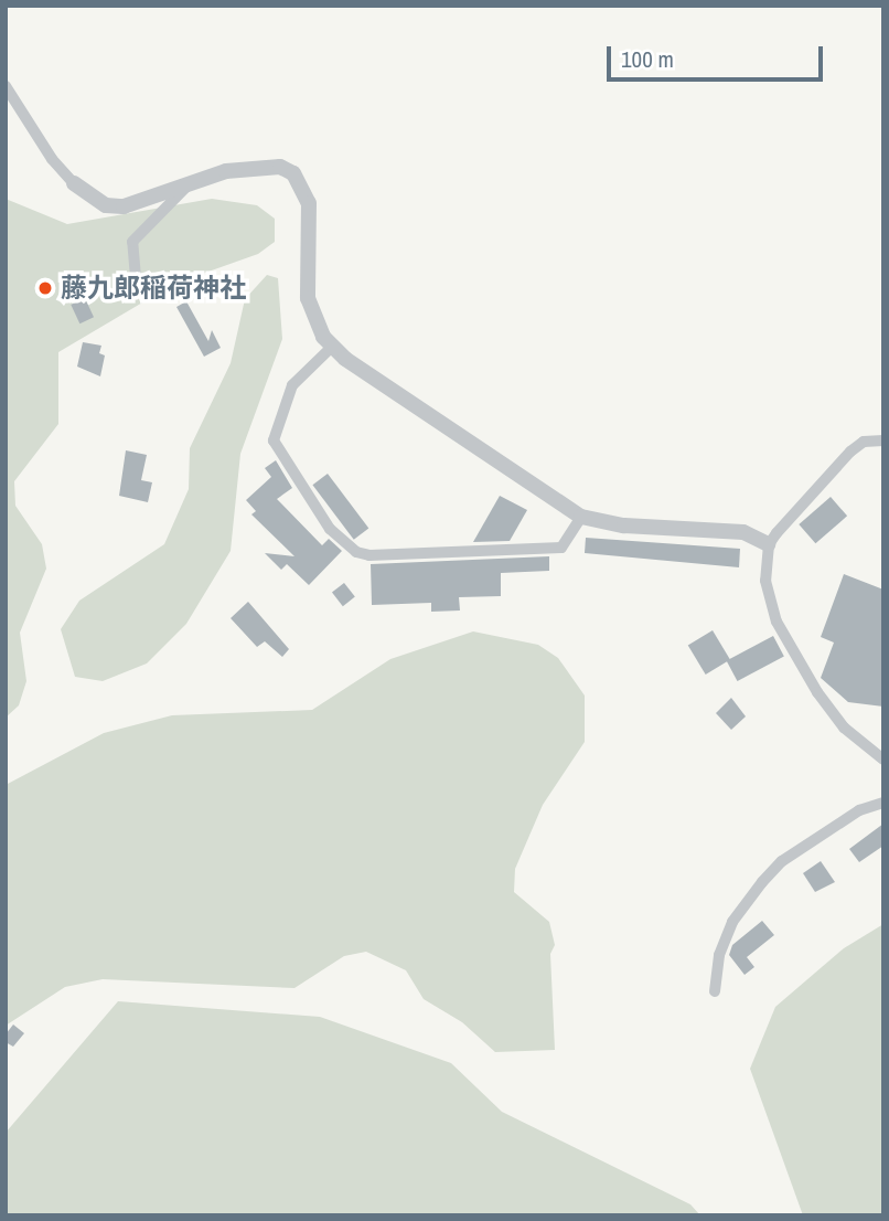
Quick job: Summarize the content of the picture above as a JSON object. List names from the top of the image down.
{
  "places": ["藤九郎稲荷神社"],
  "scale_bar": "100 m"
}
